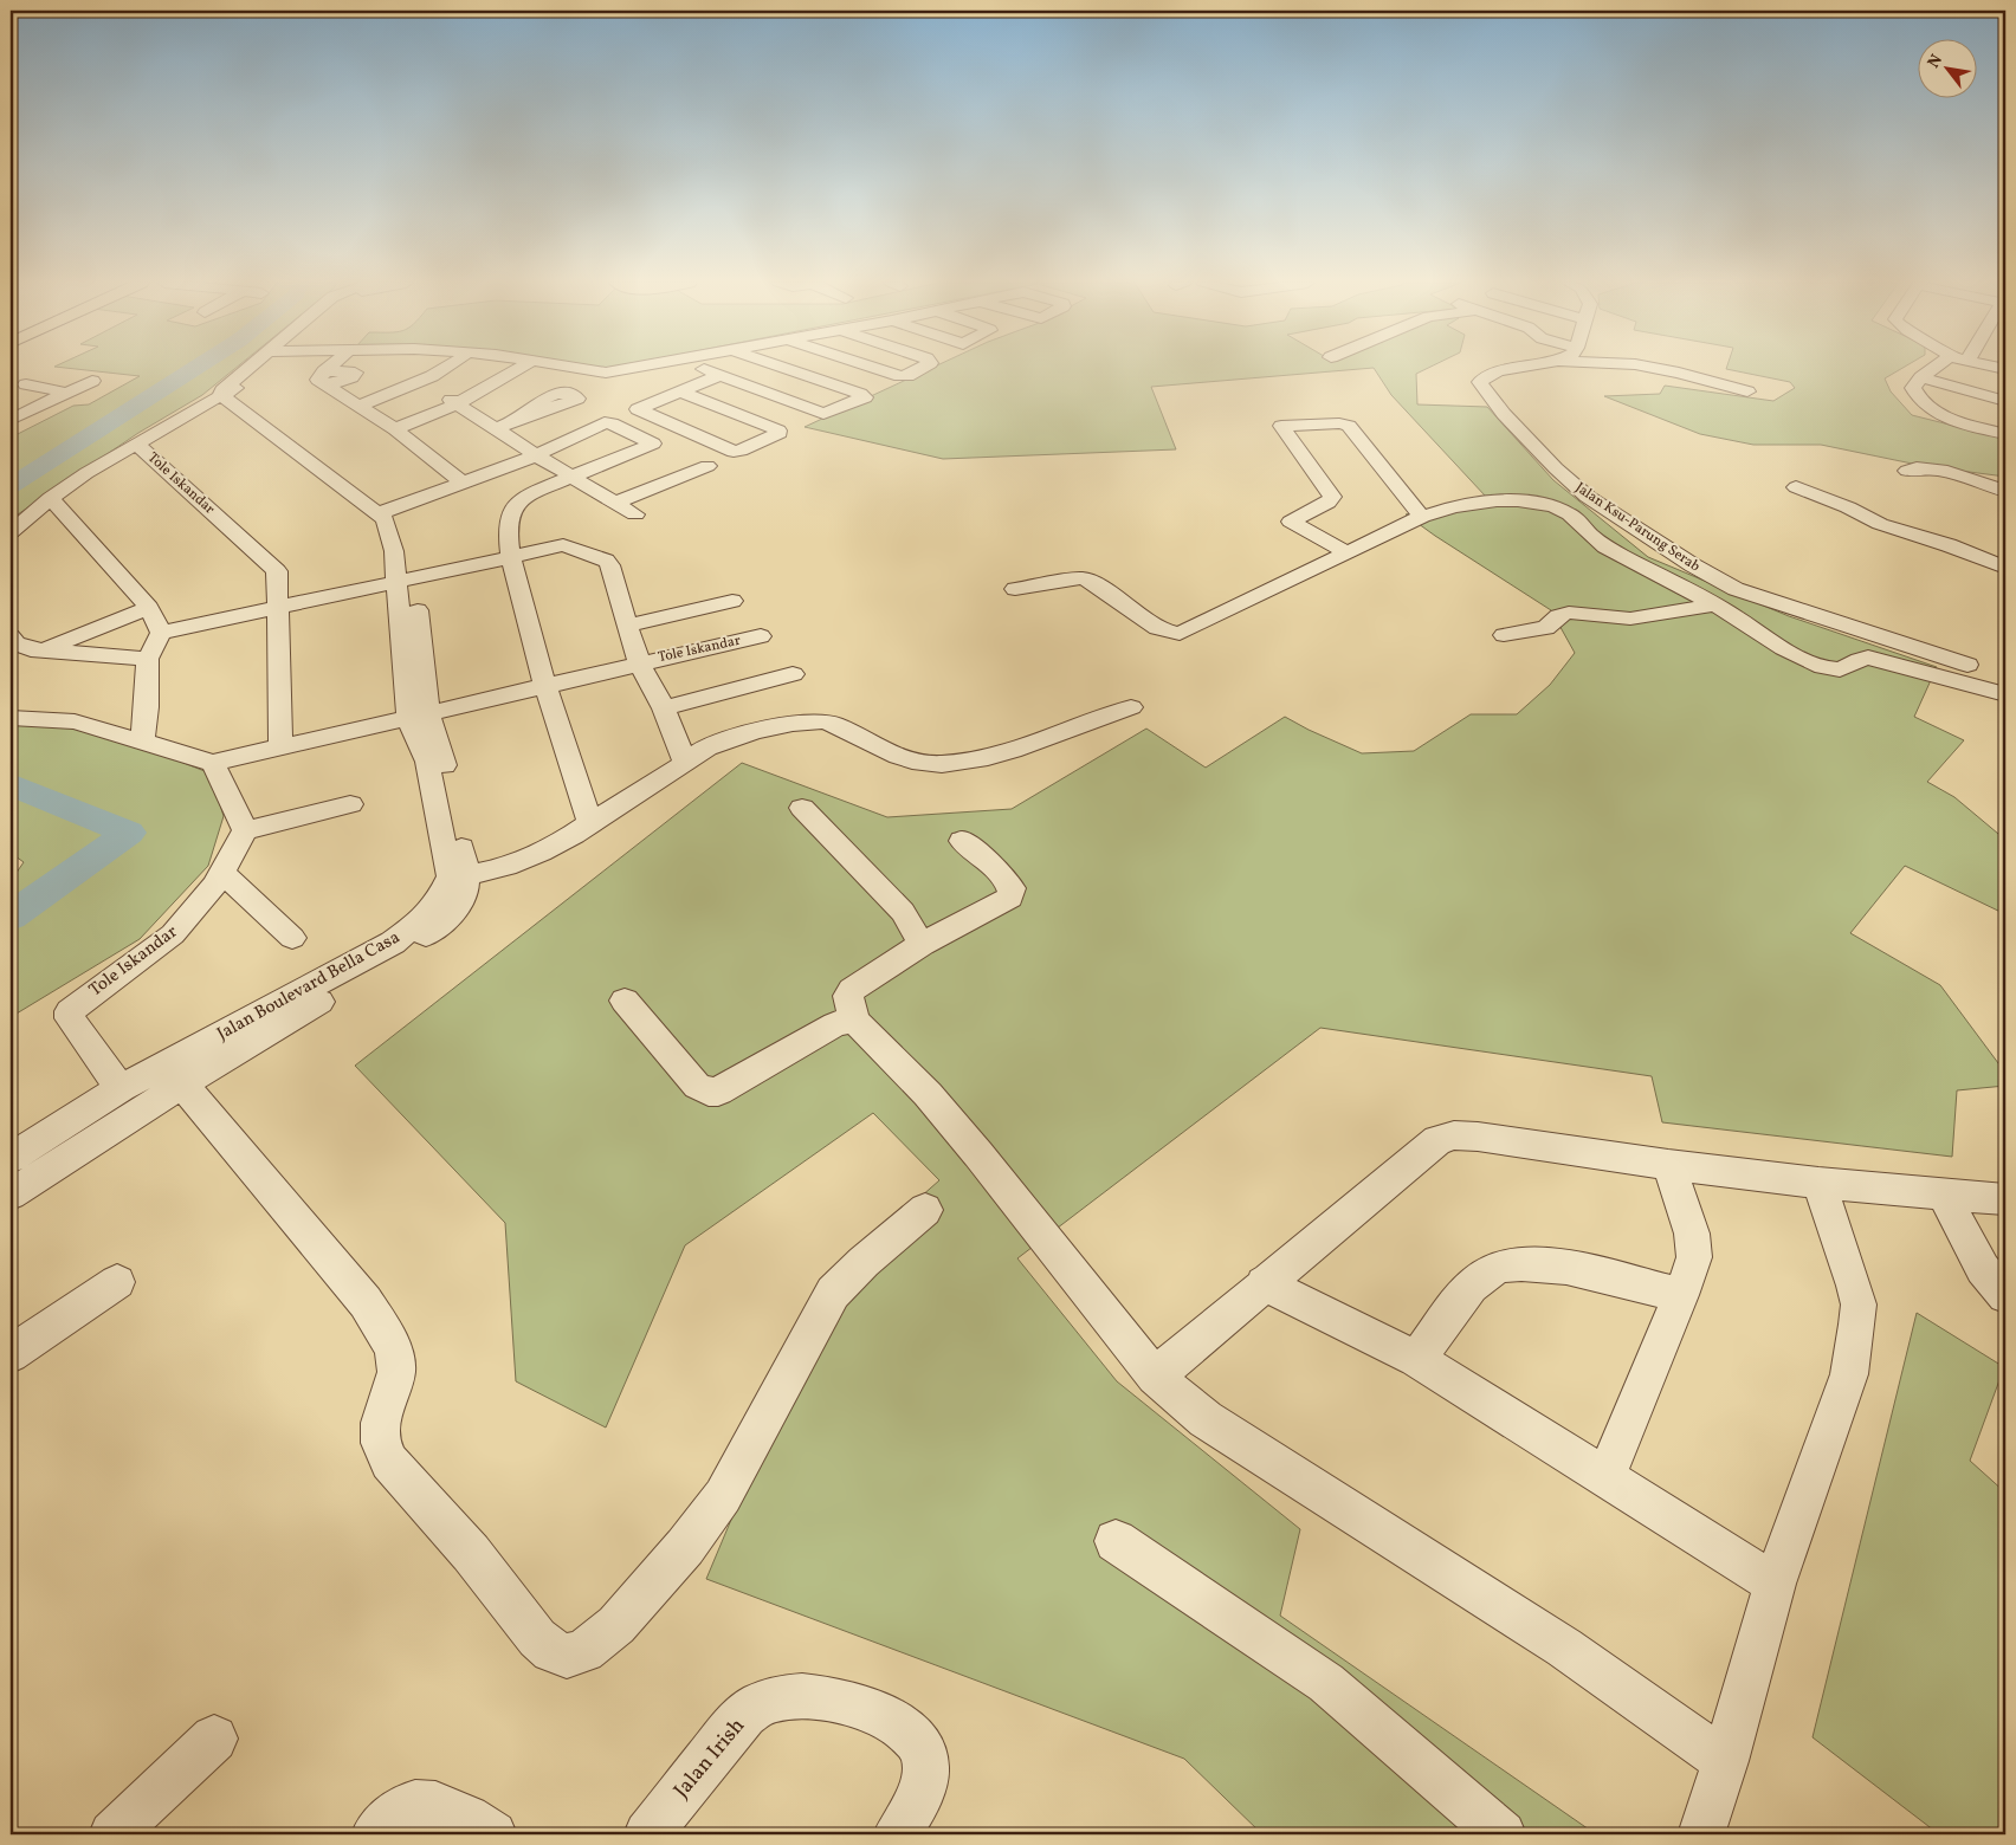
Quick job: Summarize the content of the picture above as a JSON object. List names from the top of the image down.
{
  "streets": {
    "street": [
      "Tole Iskandar",
      "Jalan Ksu-Parung Serab",
      "Jalan Boulevard Bella Casa",
      "Jalan Irish"
    ]
  },
  "crossings": [
    ["Tole Iskandar", "Jalan Boulevard Bella Casa"]
  ],
  "north": "top left"
}
